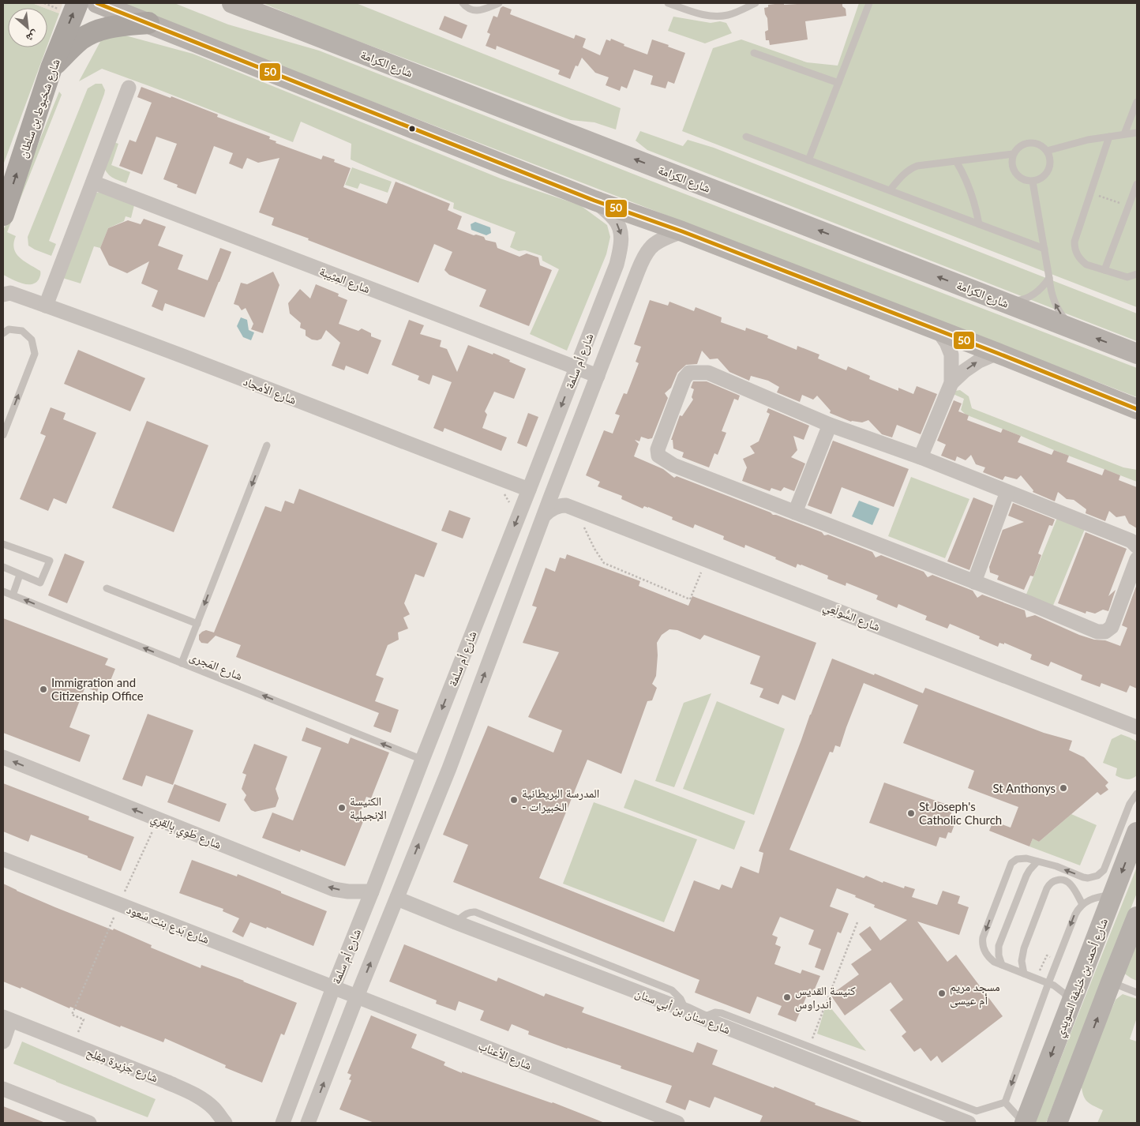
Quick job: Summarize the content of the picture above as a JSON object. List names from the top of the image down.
{
  "streets": {
    "main road": ["شارع الكرامة", "شارع شخبوط بن سلطان", "شارع أحمد بن خليفة السويدي"],
    "street": [
      "شارع المِثِيبة",
      "شارع أم سلمة",
      "شارع الأمجاد",
      "شارع السُّولَعِي",
      "شارع طَوِي بِالقِرِي",
      "شارع بَدع بنت سَعود",
      "شارع سنان بن أبي سنان",
      "شارع الأعناب",
      "شارع جَزِيرة مِفلِح"
    ],
    "lane": ["شارع المَجرى"]
  },
  "crossings": [
    ["شارع المِثِيبة", "شارع أم سلمة"],
    ["شارع أم سلمة", "شارع الأمجاد"],
    ["شارع أم سلمة", "شارع المَجرى"],
    ["شارع أم سلمة", "شارع طَوِي بِالقِرِي"],
    ["شارع أم سلمة", "شارع بَدع بنت سَعود"],
    ["شارع أم سلمة", "شارع سنان بن أبي سنان"],
    ["شارع أم سلمة", "شارع الأعناب"],
    ["شارع بَدع بنت سَعود", "شارع الأعناب"]
  ],
  "one_way": ["شارع شخبوط بن سلطان", "شارع المَجرى", "شارع طَوِي بِالقِرِي"],
  "places": [
    "Immigration and Citizenship Office",
    "St Anthonys",
    "المدرسة البريطانية - الخبيرات",
    "الكنيسة الإنجيلية",
    "St Joseph's Catholic Church",
    "مسجد مريم أم عيسى",
    "كنيسة القديس أندراوس"
  ],
  "lines": ["transit line 50"],
  "north": "bottom right"
}
